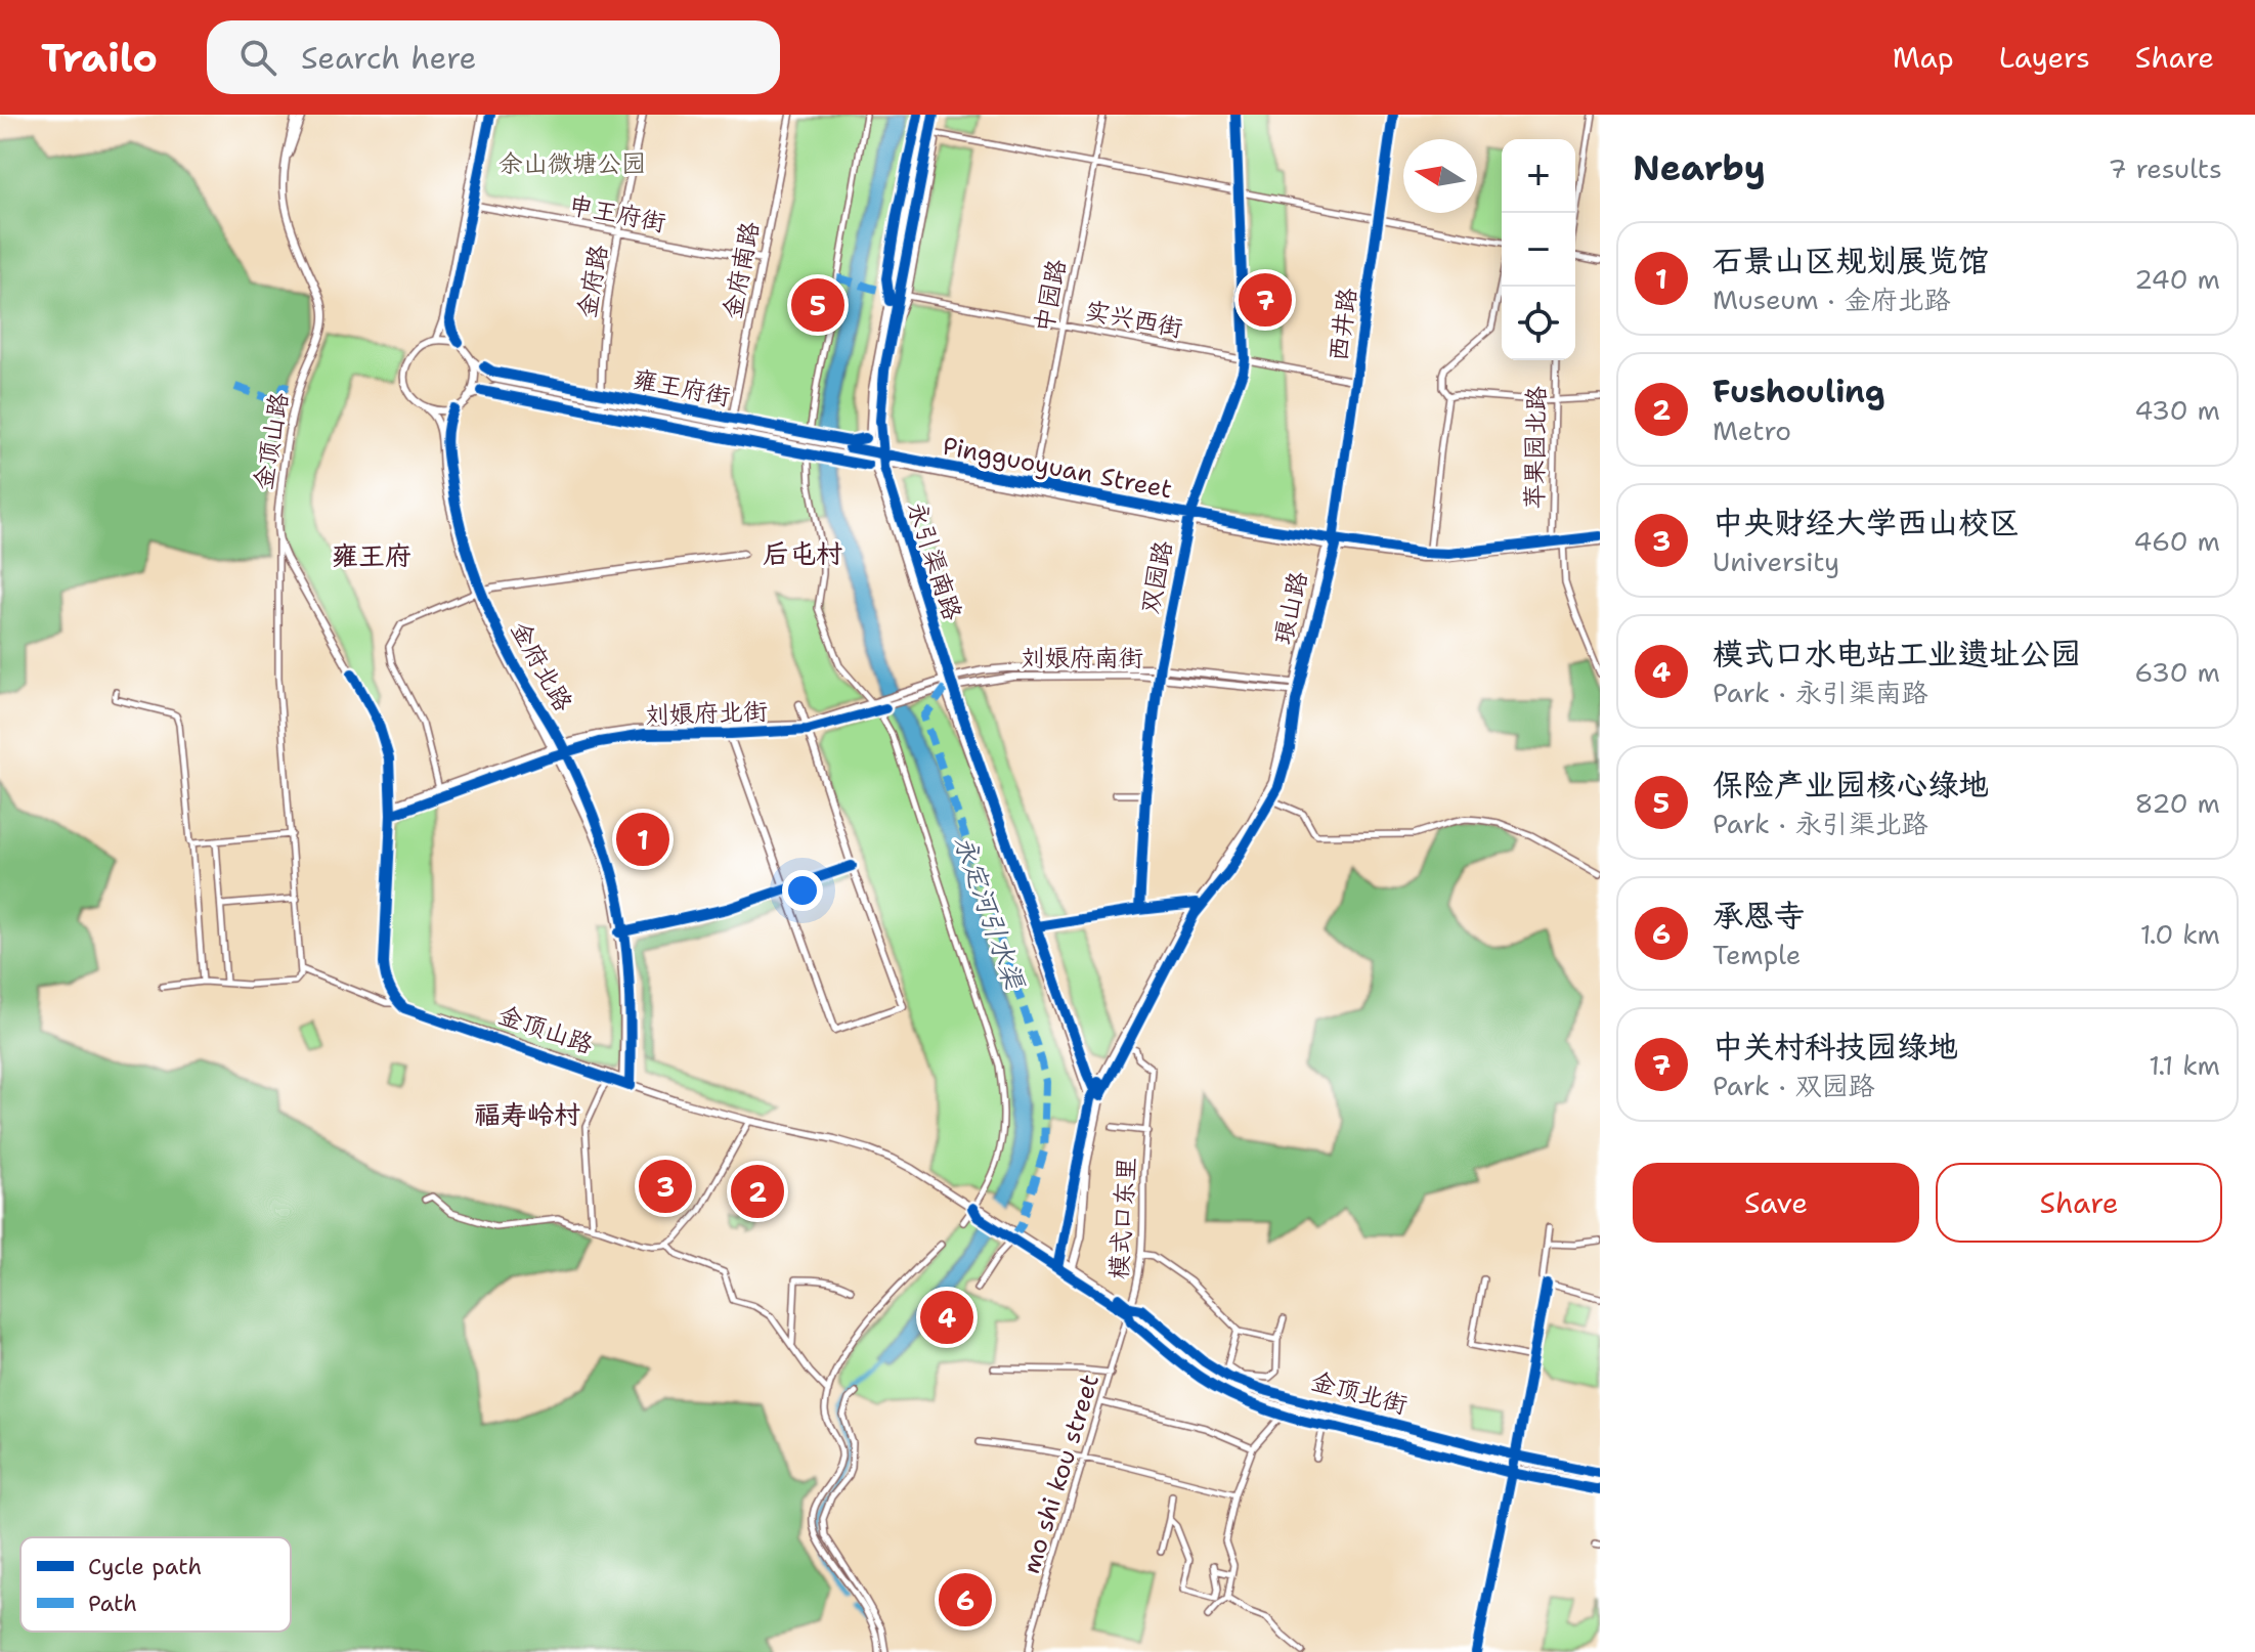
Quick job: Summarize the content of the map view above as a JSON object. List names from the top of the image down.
{
  "streets": {
    "main road": [
      "申王府街",
      "金府南路",
      "金府路",
      "西井路",
      "雍王府街",
      "金顶山路",
      "Pingguoyuan Street",
      "永引渠南路",
      "双园路",
      "琅山路",
      "刘娘府南街",
      "金府北路",
      "刘娘府北街",
      "金顶北街"
    ],
    "street": [
      "中园路",
      "实兴西街",
      "苹果园北路",
      "模式口东里",
      "mo shi kou street"
    ]
  },
  "crossings": [
    ["申王府街", "金府南路"],
    ["申王府街", "金府路"],
    ["金府南路", "雍王府街"],
    ["金府路", "雍王府街"],
    ["中园路", "实兴西街"],
    ["中园路", "Pingguoyuan Street"],
    ["实兴西街", "西井路"],
    ["实兴西街", "双园路"],
    ["西井路", "Pingguoyuan Street"],
    ["西井路", "琅山路"],
    ["雍王府街", "Pingguoyuan Street"],
    ["雍王府街", "金府北路"],
    ["金顶山路", "金府北路"],
    ["金顶山路", "刘娘府北街"],
    ["金顶山路", "金顶北街"],
    ["苹果园北路", "Pingguoyuan Street"],
    ["Pingguoyuan Street", "永引渠南路"],
    ["Pingguoyuan Street", "双园路"],
    ["Pingguoyuan Street", "琅山路"],
    ["永引渠南路", "琅山路"],
    ["永引渠南路", "刘娘府南街"],
    ["永引渠南路", "刘娘府北街"],
    ["永引渠南路", "金顶北街"],
    ["双园路", "刘娘府南街"],
    ["琅山路", "刘娘府南街"],
    ["琅山路", "模式口东里"],
    ["刘娘府南街", "刘娘府北街"],
    ["金府北路", "刘娘府北街"],
    ["模式口东里", "金顶北街"],
    ["模式口东里", "mo shi kou street"],
    ["金顶北街", "mo shi kou street"]
  ],
  "districts": ["后屯村", "雍王府", "福寿岭村"],
  "water": ["永定河引水渠"],
  "parks": ["余山微塘公园"],
  "legend": ["Cycle path", "Path"],
  "north": "left",
  "page": {
    "header": "Trailo",
    "search": "Search here",
    "nav": ["Map", "Layers", "Share"],
    "heading": ["Nearby", "7 results"],
    "map_buttons": ["+", "−"],
    "list": [
      {
        "mark": "1",
        "name": "石景山区规划展览馆",
        "note": "Museum · 金府北路",
        "value": "240 m"
      },
      {
        "mark": "2",
        "name": "Fushouling",
        "note": "Metro",
        "value": "430 m"
      },
      {
        "mark": "3",
        "name": "中央财经大学西山校区",
        "note": "University",
        "value": "460 m"
      },
      {
        "mark": "4",
        "name": "模式口水电站工业遗址公园",
        "note": "Park · 永引渠南路",
        "value": "630 m"
      },
      {
        "mark": "5",
        "name": "保险产业园核心绿地",
        "note": "Park · 永引渠北路",
        "value": "820 m"
      },
      {
        "mark": "6",
        "name": "承恩寺",
        "note": "Temple",
        "value": "1.0 km"
      },
      {
        "mark": "7",
        "name": "中关村科技园绿地",
        "note": "Park · 双园路",
        "value": "1.1 km"
      }
    ],
    "pins": [
      "7",
      "5",
      "1",
      "3",
      "2",
      "4",
      "6"
    ],
    "buttons": ["Save", "Share"]
  }
}
